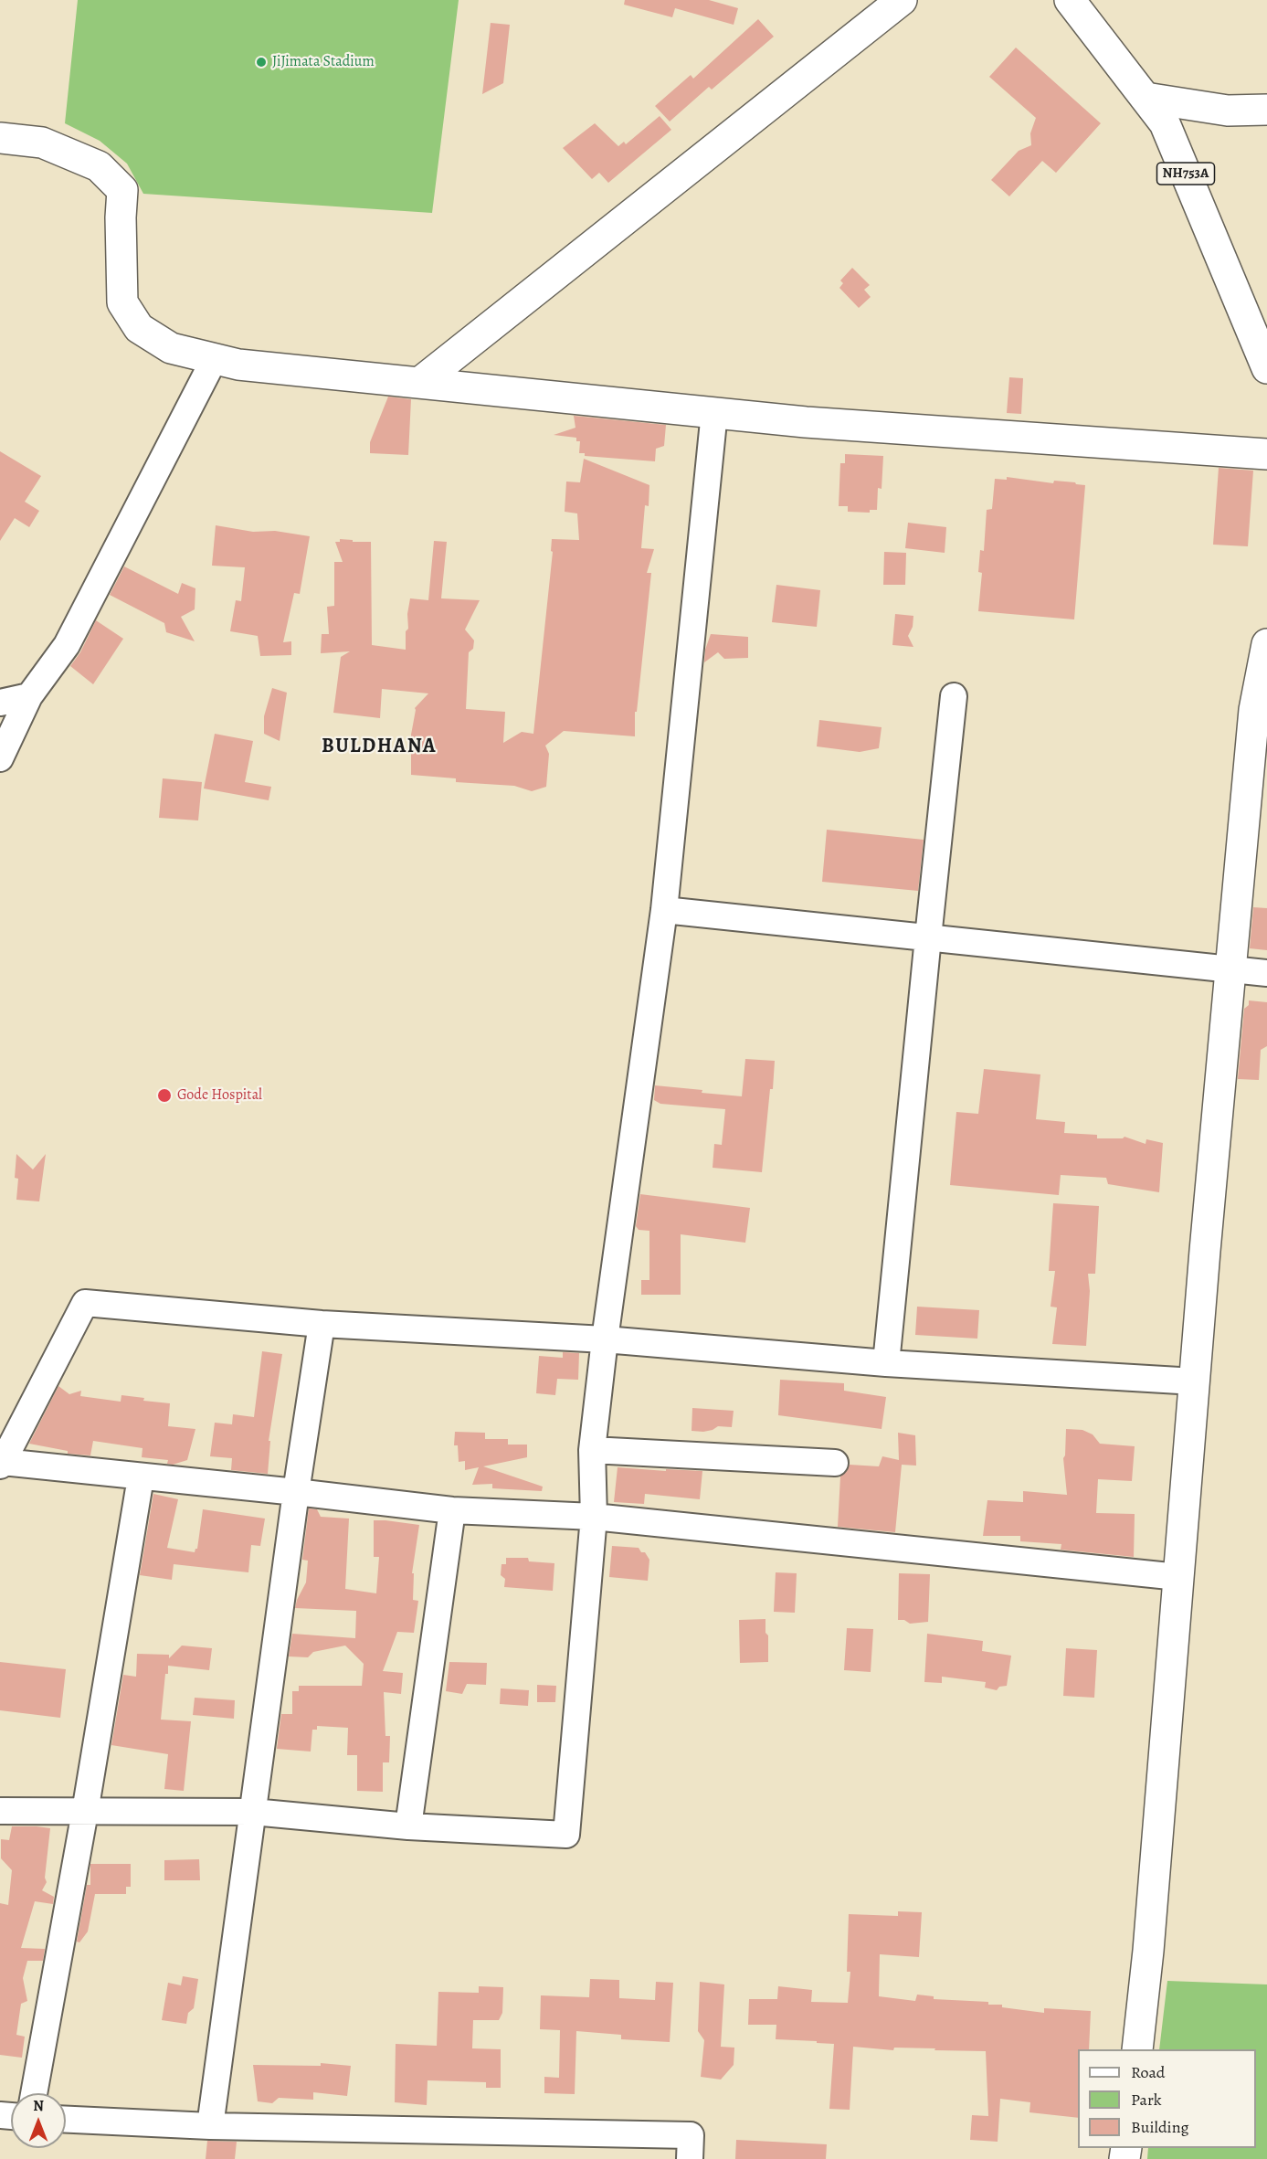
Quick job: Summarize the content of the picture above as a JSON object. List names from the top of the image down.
{
  "streets": {
    "main road": ["NH753A"]
  },
  "districts": ["BULDHANA"],
  "places": ["JiJimata Stadium", "Gode Hospital"],
  "legend": ["Road", "Park", "Building"],
  "north": "top"
}
